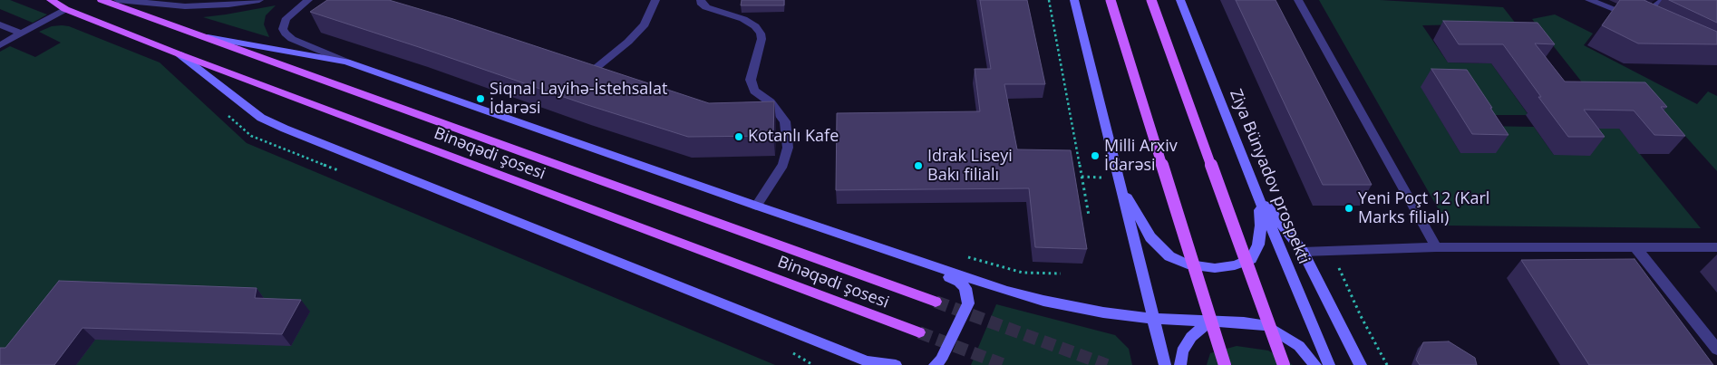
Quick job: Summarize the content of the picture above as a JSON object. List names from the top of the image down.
{
  "streets": {
    "main road": ["Binəqədi şosesi", "Ziya Bünyadov prospekti"]
  },
  "places": [
    "Siqnal Layihə-İstehsalat İdarəsi",
    "Kotanlı Kafe",
    "Milli Arxiv İdarəsi",
    "Idrak Liseyi Bakı filialı",
    "Yeni Poçt 12 (Karl Marks filialı)"
  ]
}
